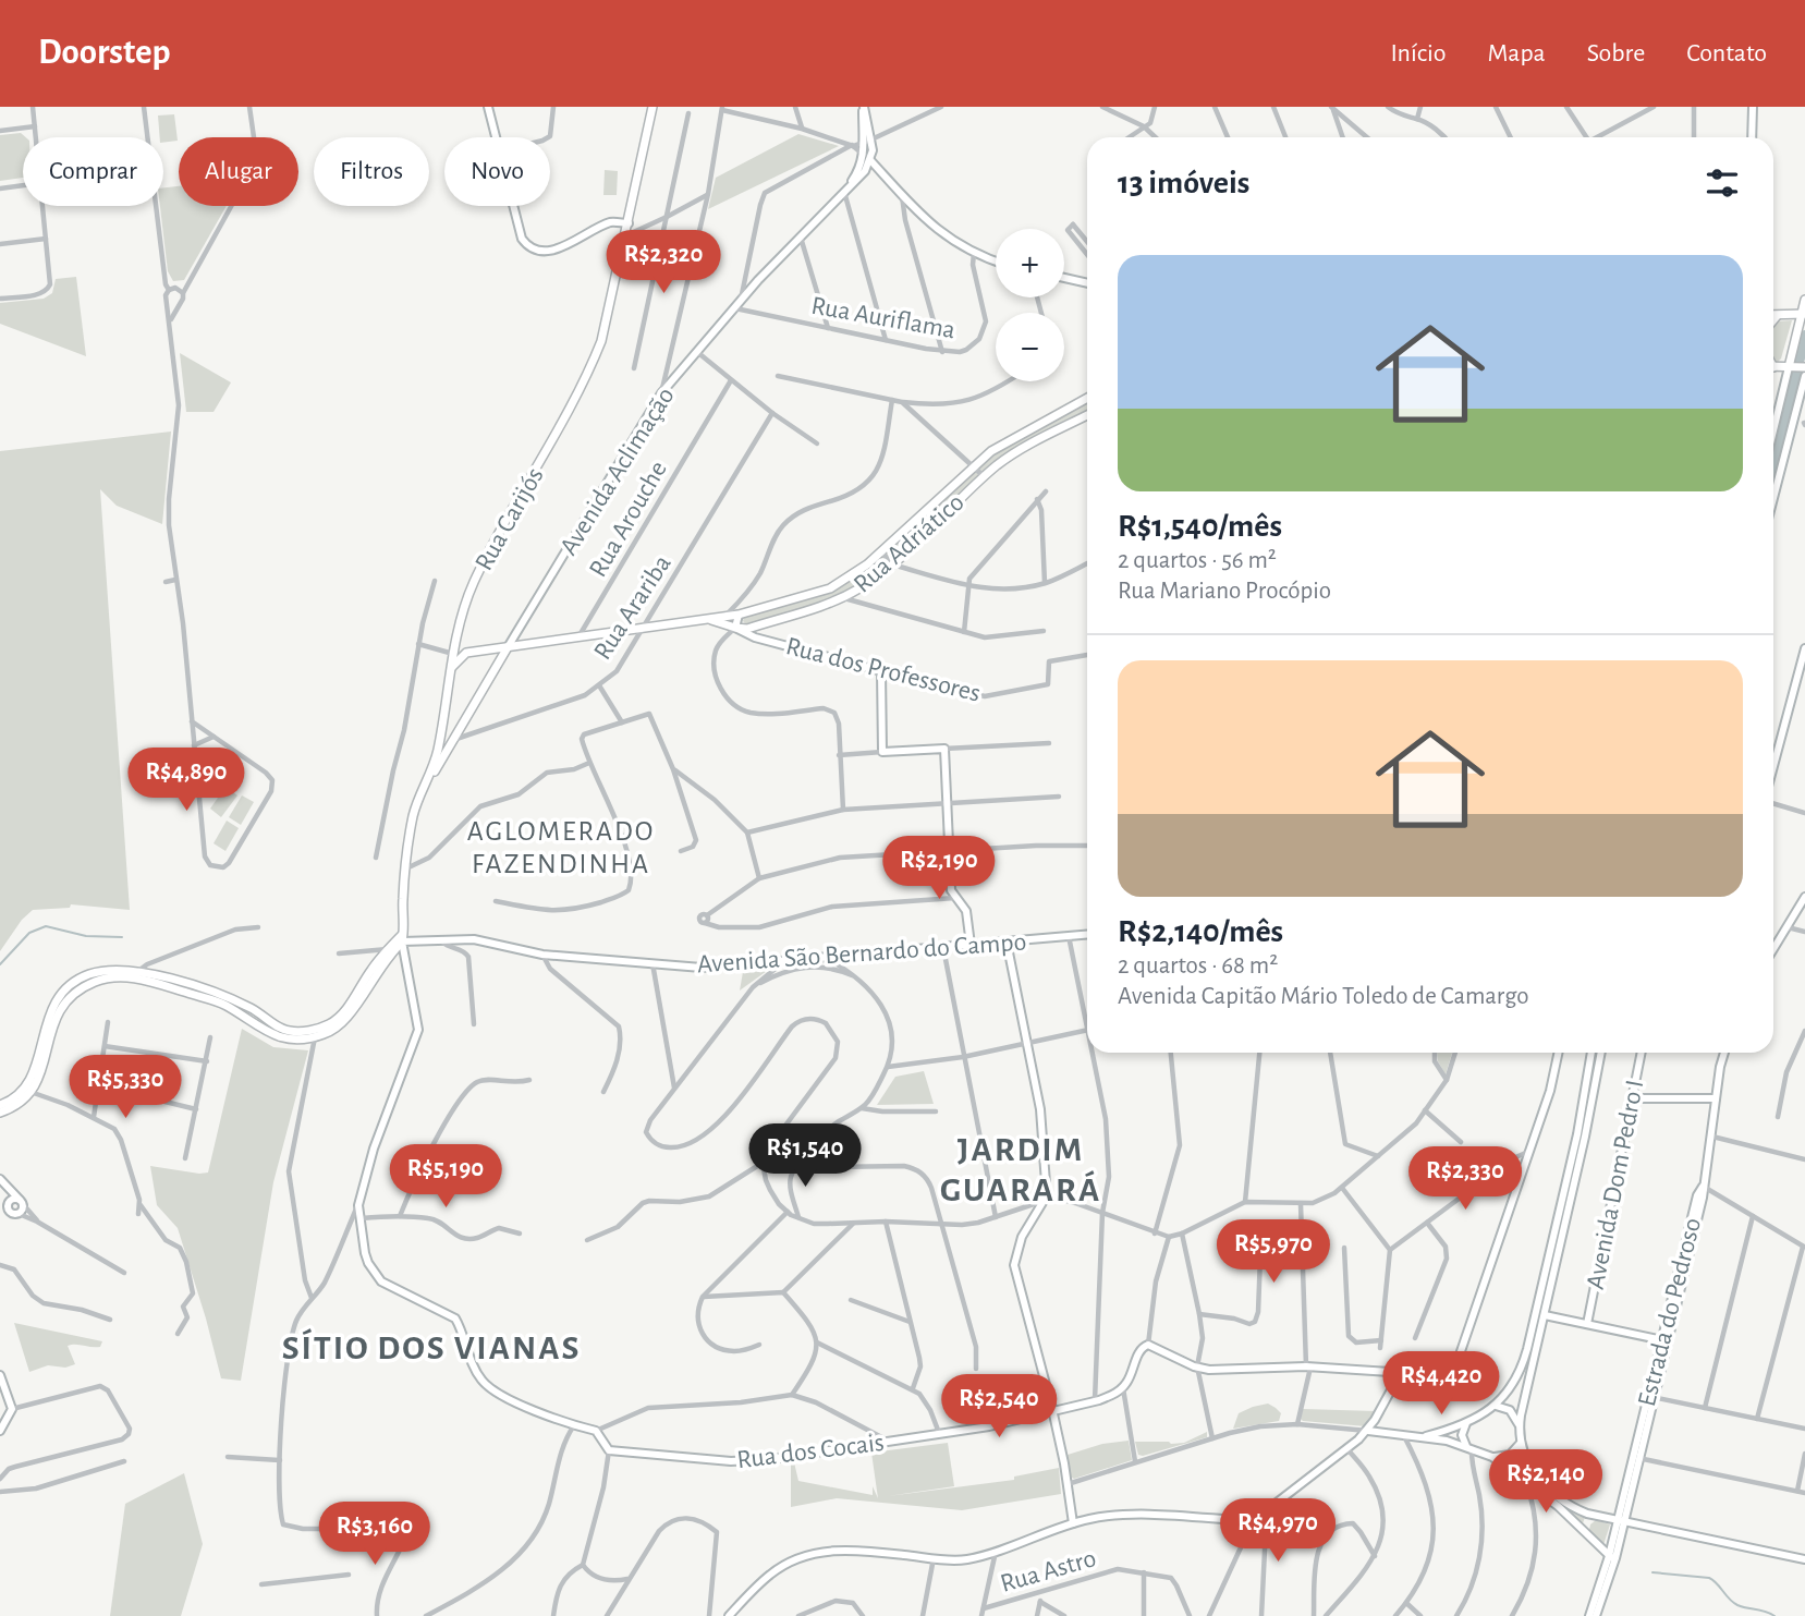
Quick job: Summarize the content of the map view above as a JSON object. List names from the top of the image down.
{
  "streets": {
    "main road": ["Avenida Aclimação", "Rua Carijós", "Rua Adriático"],
    "street": [
      "Rua Auriflama",
      "Rua Arouche",
      "Rua Arariba",
      "Rua dos Professores",
      "Avenida São Bernardo do Campo",
      "Avenida Dom Pedro I",
      "Estrada do Pedroso",
      "Rua dos Cocais",
      "Rua Astro"
    ]
  },
  "crossings": [
    ["Rua Auriflama", "Avenida Aclimação"],
    ["Avenida Aclimação", "Rua Carijós"],
    ["Avenida Aclimação", "Rua Adriático"],
    ["Avenida Aclimação", "Rua Arariba"],
    ["Rua Carijós", "Avenida São Bernardo do Campo"],
    ["Rua Arouche", "Rua Adriático"],
    ["Rua Adriático", "Rua Arariba"],
    ["Rua Adriático", "Rua dos Professores"]
  ],
  "districts": ["AGLOMERADO FAZENDINHA", "JARDIM GUARARÁ", "SÍTIO DOS VIANAS"],
  "page": {
    "header": "Doorstep",
    "nav": [
      "Início",
      "Mapa",
      "Sobre",
      "Contato"
    ],
    "chip": [
      "Comprar",
      "Alugar",
      "Filtros",
      "Novo"
    ],
    "heading": "13 imóveis",
    "map_buttons": ["+", "−"],
    "list": [
      {
        "name": "R$1,540/mês",
        "note": "2 quartos · 56 m² · Rua Mariano Procópio"
      },
      {
        "name": "R$2,140/mês",
        "note": "2 quartos · 68 m² · Avenida Capitão Mário Toledo de Camargo"
      }
    ],
    "price": [
      "R$2,320",
      "R$4,890",
      "R$2,190",
      "R$5,330",
      "R$1,540",
      "R$5,190",
      "R$2,330",
      "R$5,970",
      "R$4,420",
      "R$2,540",
      "R$2,140",
      "R$4,970",
      "R$3,160"
    ]
  }
}
